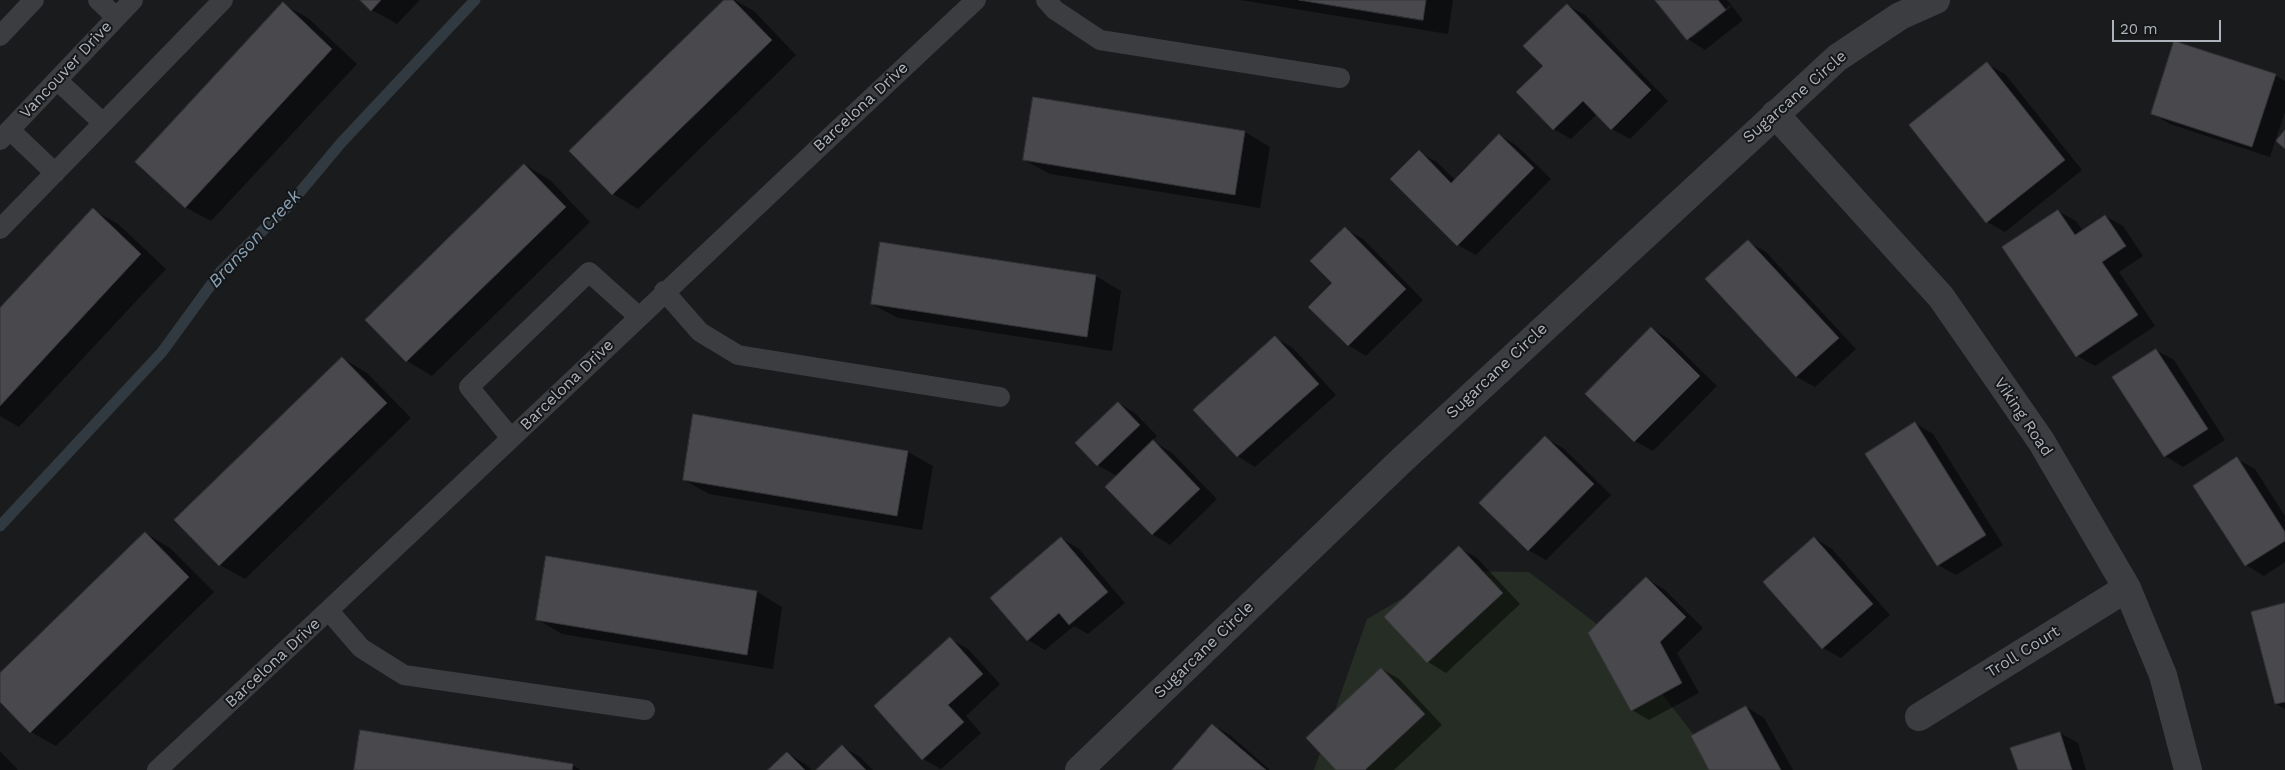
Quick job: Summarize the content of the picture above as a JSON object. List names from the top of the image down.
{
  "streets": {
    "street": ["Sugarcane Circle", "Viking Road", "Troll Court"],
    "lane": ["Vancouver Drive", "Barcelona Drive"]
  },
  "crossings": [
    ["Sugarcane Circle", "Viking Road"],
    ["Viking Road", "Troll Court"]
  ],
  "water": ["Branson Creek"],
  "scale_bar": "20 m"
}
